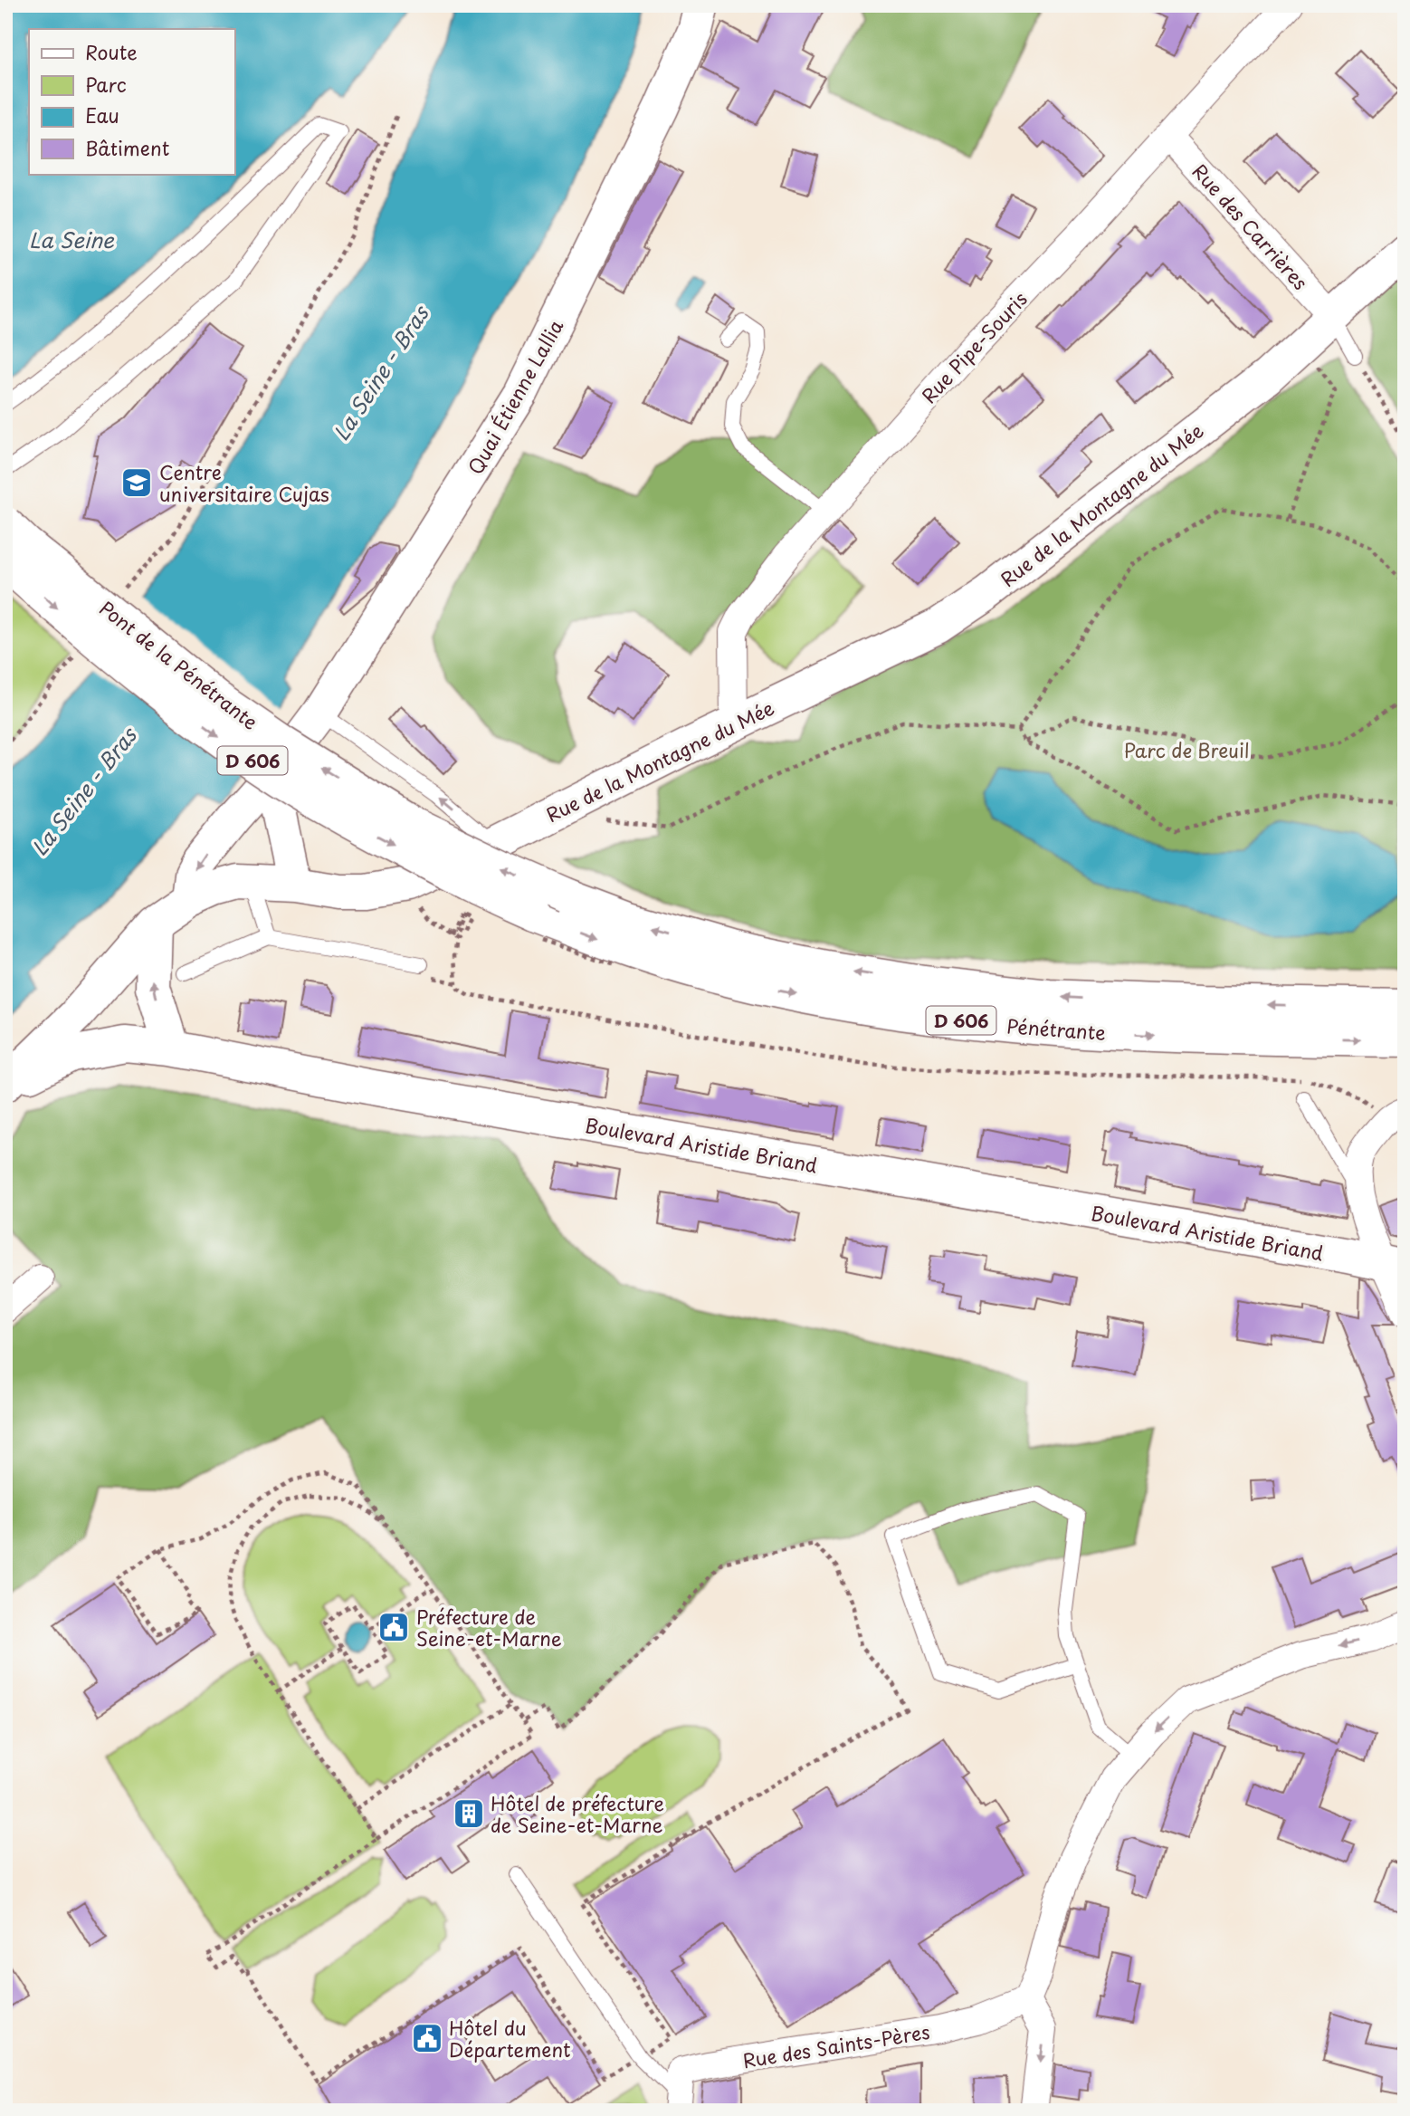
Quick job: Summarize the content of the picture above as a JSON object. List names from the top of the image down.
{
  "streets": {
    "street": [
      "Rue des Carrières",
      "Rue Pipe-Souris",
      "Quai Étienne Lallia",
      "Rue de la Montagne du Mée",
      "Pont de la Pénétrante",
      "D 606",
      "Pénétrante",
      "Boulevard Aristide Briand",
      "Rue des Saints-Pères"
    ]
  },
  "crossings": [
    ["Rue des Carrières", "Rue Pipe-Souris"],
    ["Rue des Carrières", "Rue de la Montagne du Mée"],
    ["Rue Pipe-Souris", "Rue de la Montagne du Mée"],
    ["Quai Étienne Lallia", "Rue de la Montagne du Mée"],
    ["Rue de la Montagne du Mée", "Boulevard Aristide Briand"],
    ["Pont de la Pénétrante", "Pénétrante"]
  ],
  "water": ["La Seine", "La Seine - Bras"],
  "parks": ["Parc de Breuil"],
  "places": {
    "school or university": ["Centre universitaire Cujas"],
    "public building": ["Préfecture de Seine-et-Marne", "Hôtel du Département"],
    "building": ["Hôtel de préfecture de Seine-et-Marne"]
  },
  "legend": [
    "Route",
    "Parc",
    "Eau",
    "Bâtiment"
  ]
}
